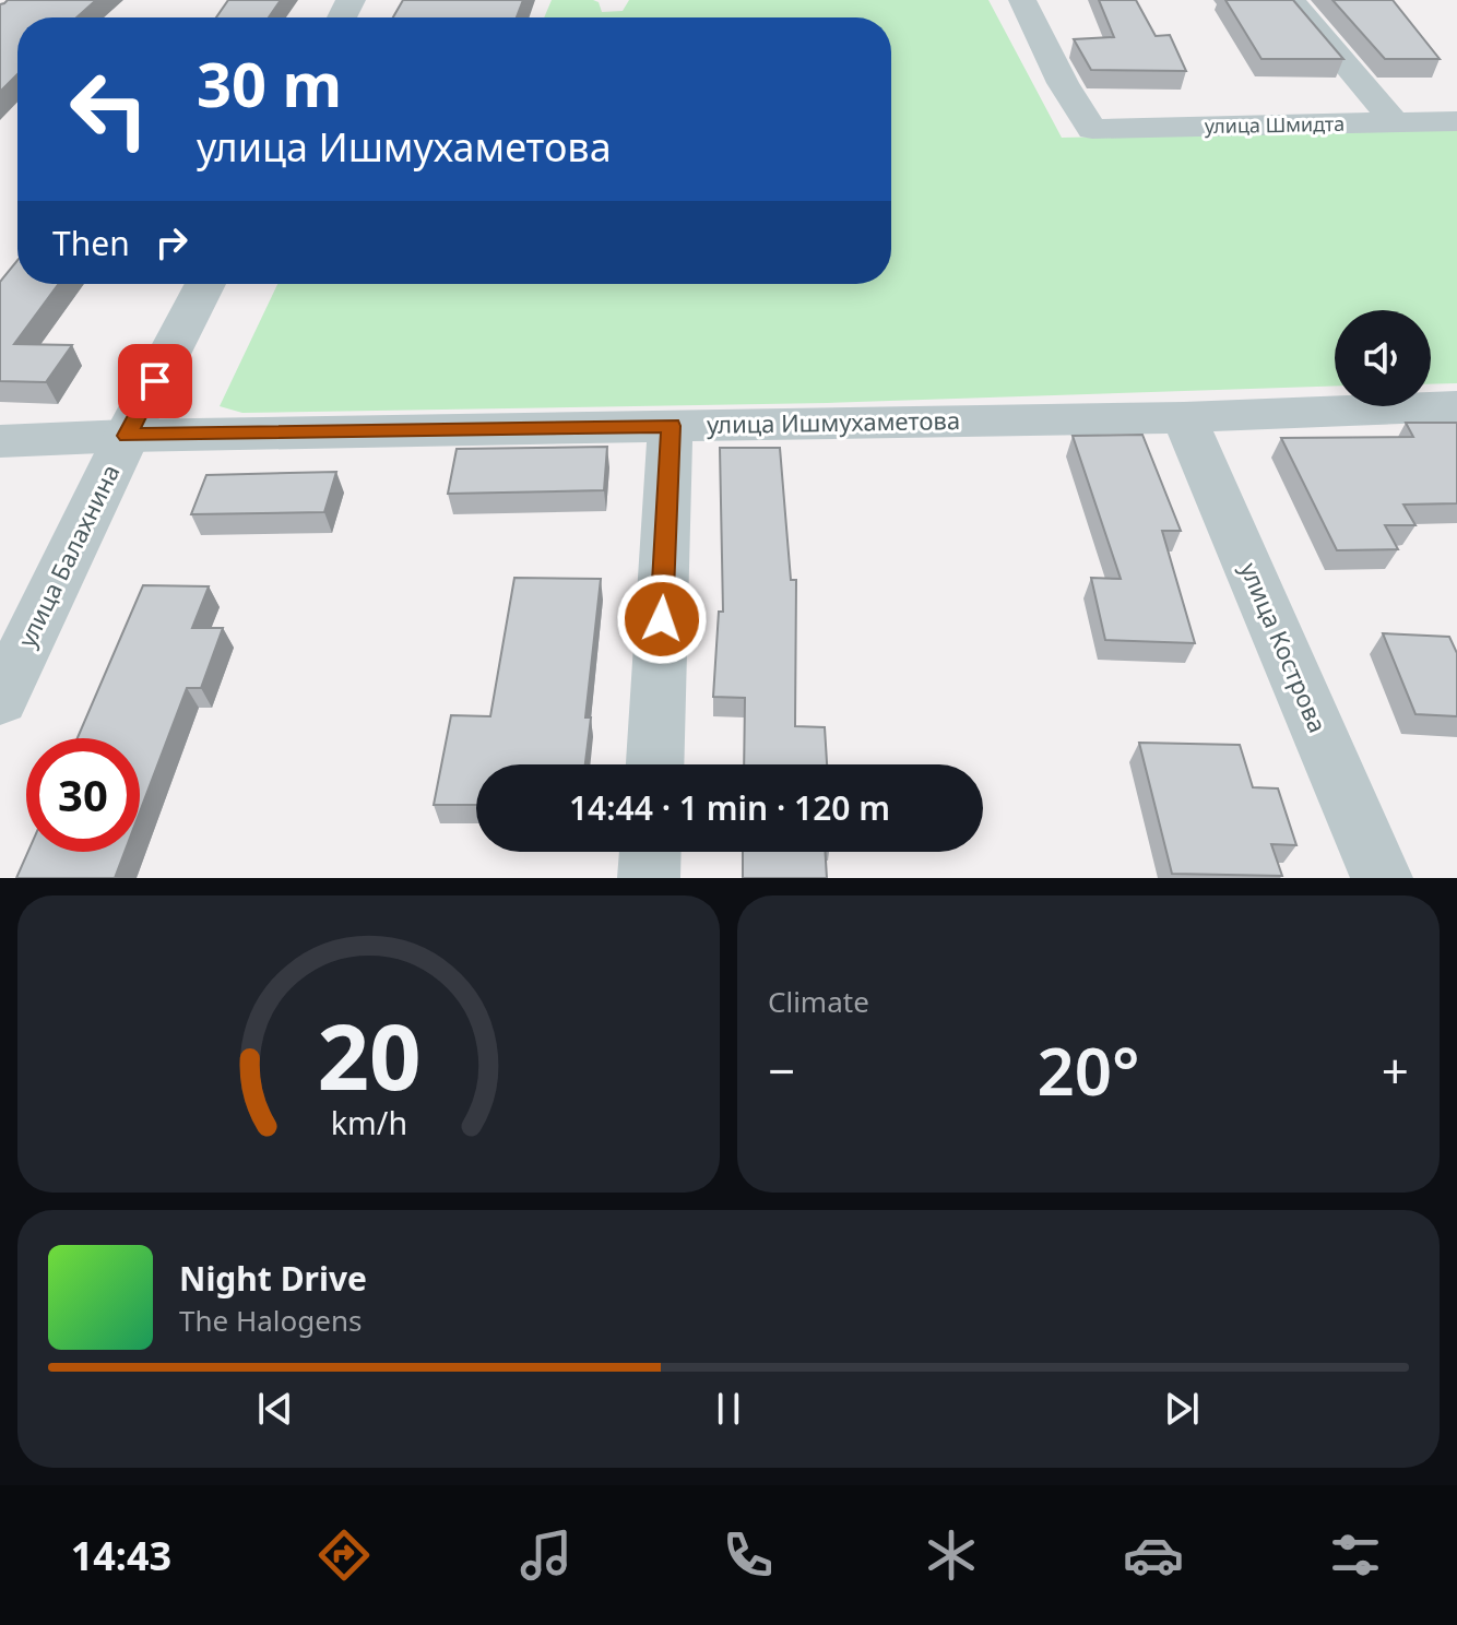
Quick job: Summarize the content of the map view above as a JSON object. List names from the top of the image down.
{
  "streets": {
    "street": [
      "улица Шмидта",
      "улица Ишмухаметова",
      "улица Балахнина",
      "улица Кострова"
    ]
  },
  "crossings": [
    ["улица Ишмухаметова", "улица Балахнина"],
    ["улица Ишмухаметова", "улица Кострова"]
  ],
  "page": {
    "turn": ["30 m", "улица Ишмухаметова"],
    "then": "Then",
    "limit": "30",
    "trip": "14:44 · 1 min · 120 m",
    "tile": "Climate",
    "heat": ["−", "20°", "+"],
    "song": ["Night Drive", "The Halogens"],
    "tabs": "14:43",
    "gauge": ["20", "km/h"]
  }
}
